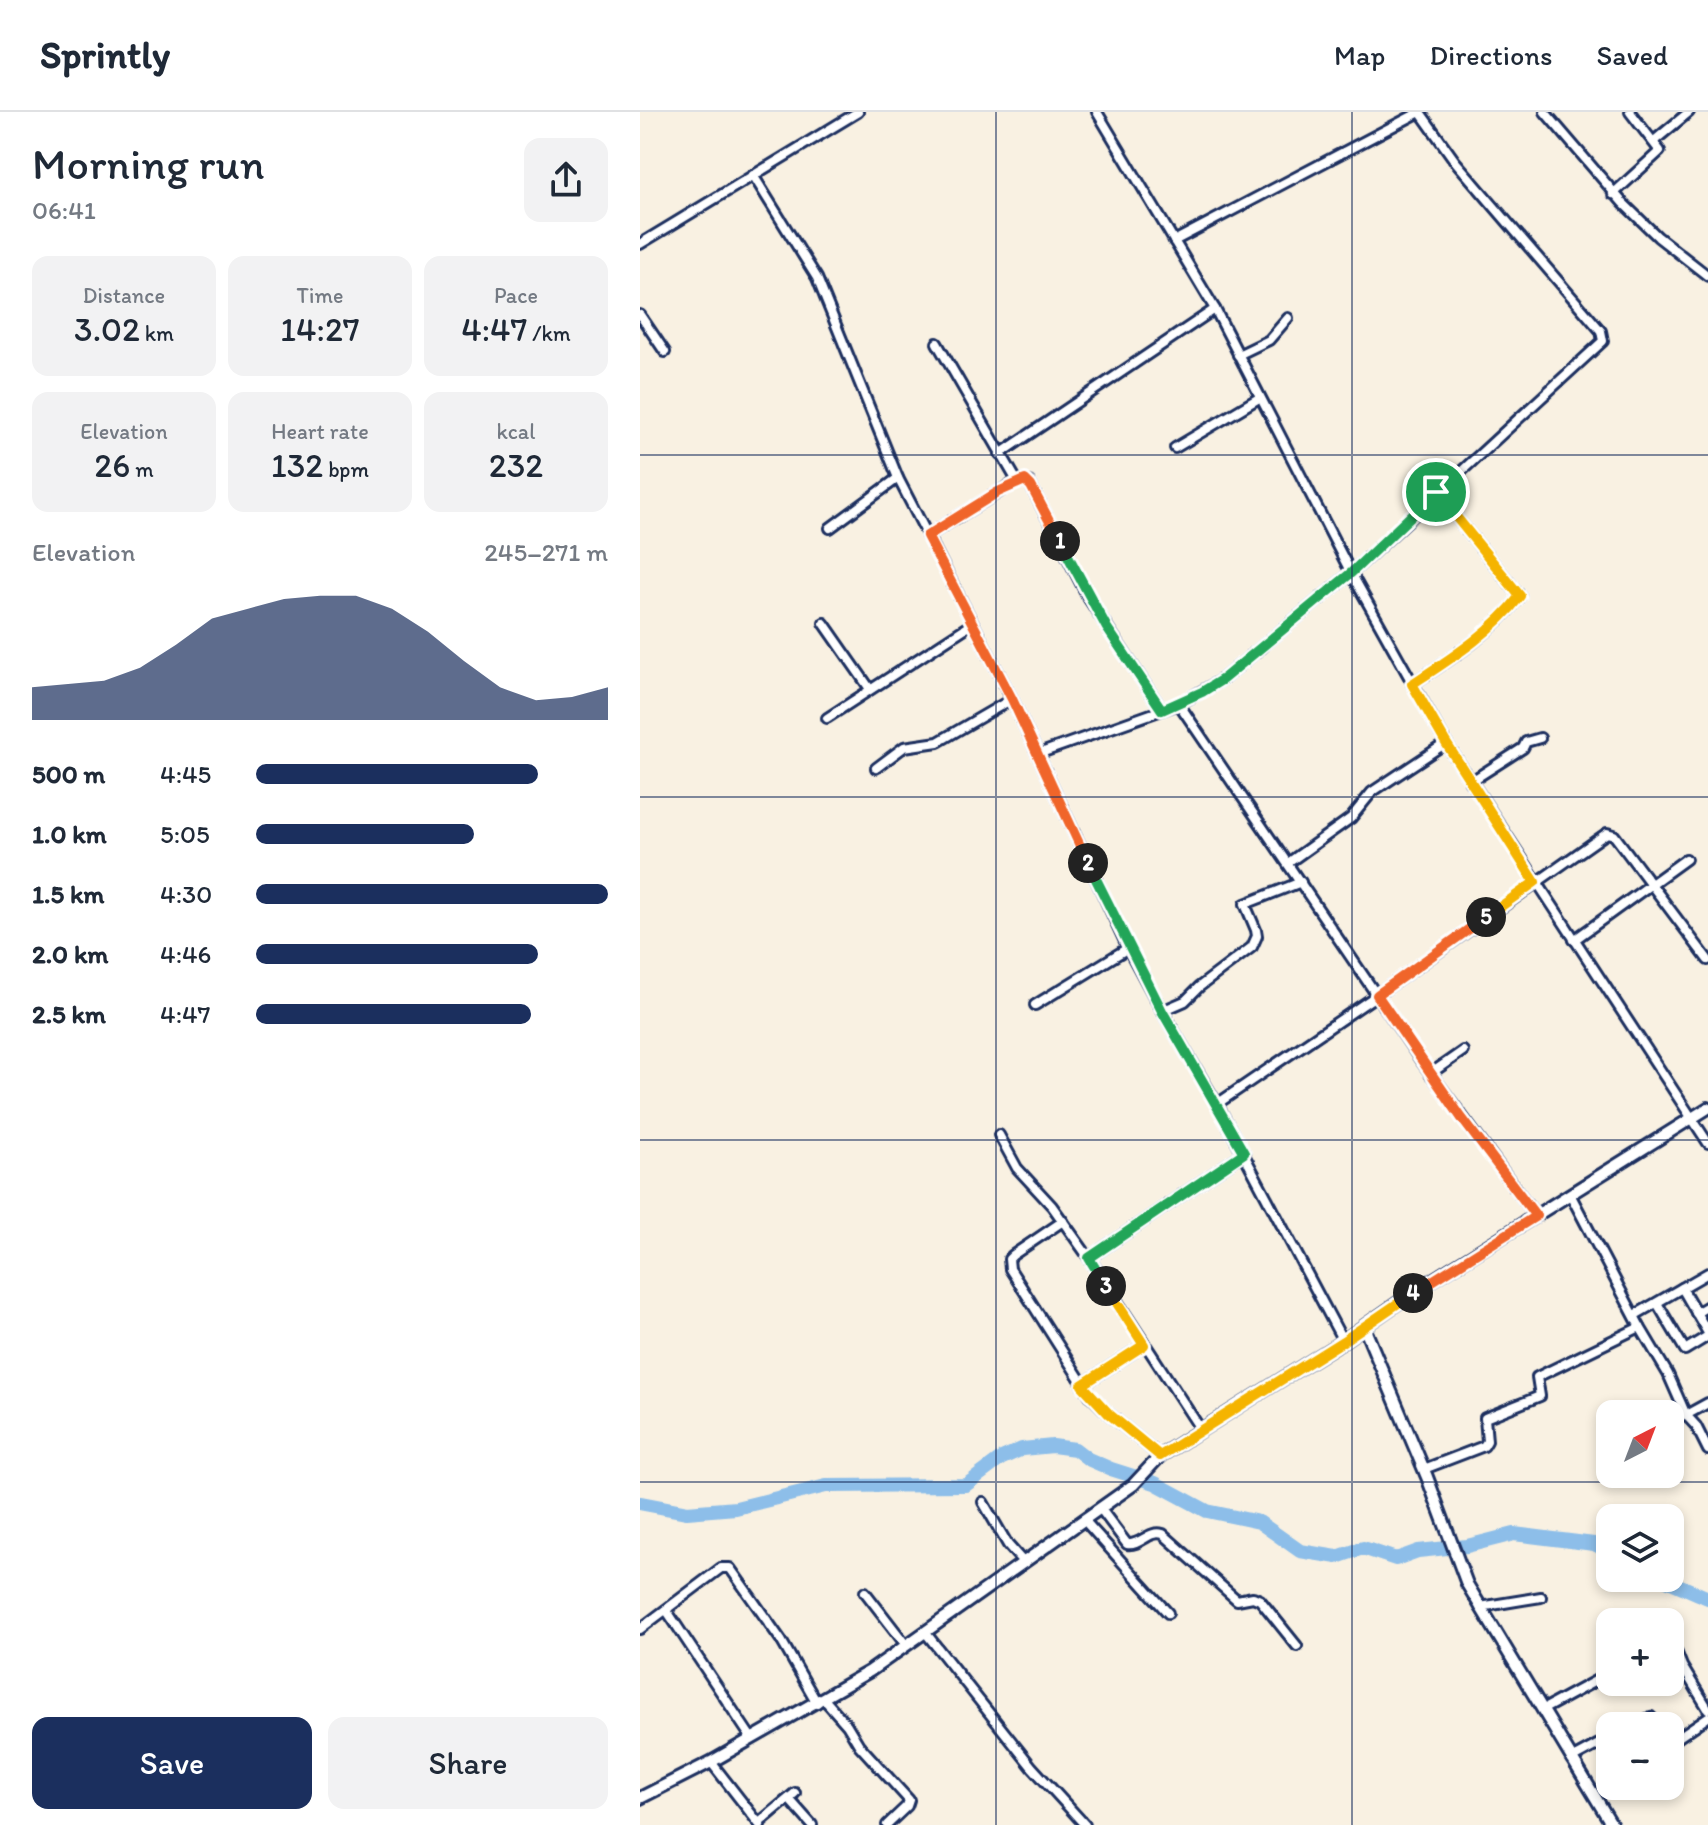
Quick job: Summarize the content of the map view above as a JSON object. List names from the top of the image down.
{
  "north": "top right",
  "page": {
    "header": "Sprintly",
    "nav": ["Map", "Directions", "Saved"],
    "heading": ["Morning run", "06:41"],
    "stats": [
      ["Distance", "3.02 km"],
      ["Time", "14:27"],
      ["Pace", "4:47 /km"],
      ["Elevation", "26 m"],
      ["Heart rate", "132 bpm"],
      ["kcal", "232"]
    ],
    "chart": ["Elevation", "245–271 m"],
    "pins": [
      "1",
      "2",
      "5",
      "3",
      "4"
    ],
    "list": [
      {
        "name": "500 m",
        "note": "4:45"
      },
      {
        "name": "1.0 km",
        "note": "5:05"
      },
      {
        "name": "1.5 km",
        "note": "4:30"
      },
      {
        "name": "2.0 km",
        "note": "4:46"
      },
      {
        "name": "2.5 km",
        "note": "4:47"
      }
    ],
    "map_buttons": ["+", "−"],
    "buttons": ["Save", "Share"]
  }
}
